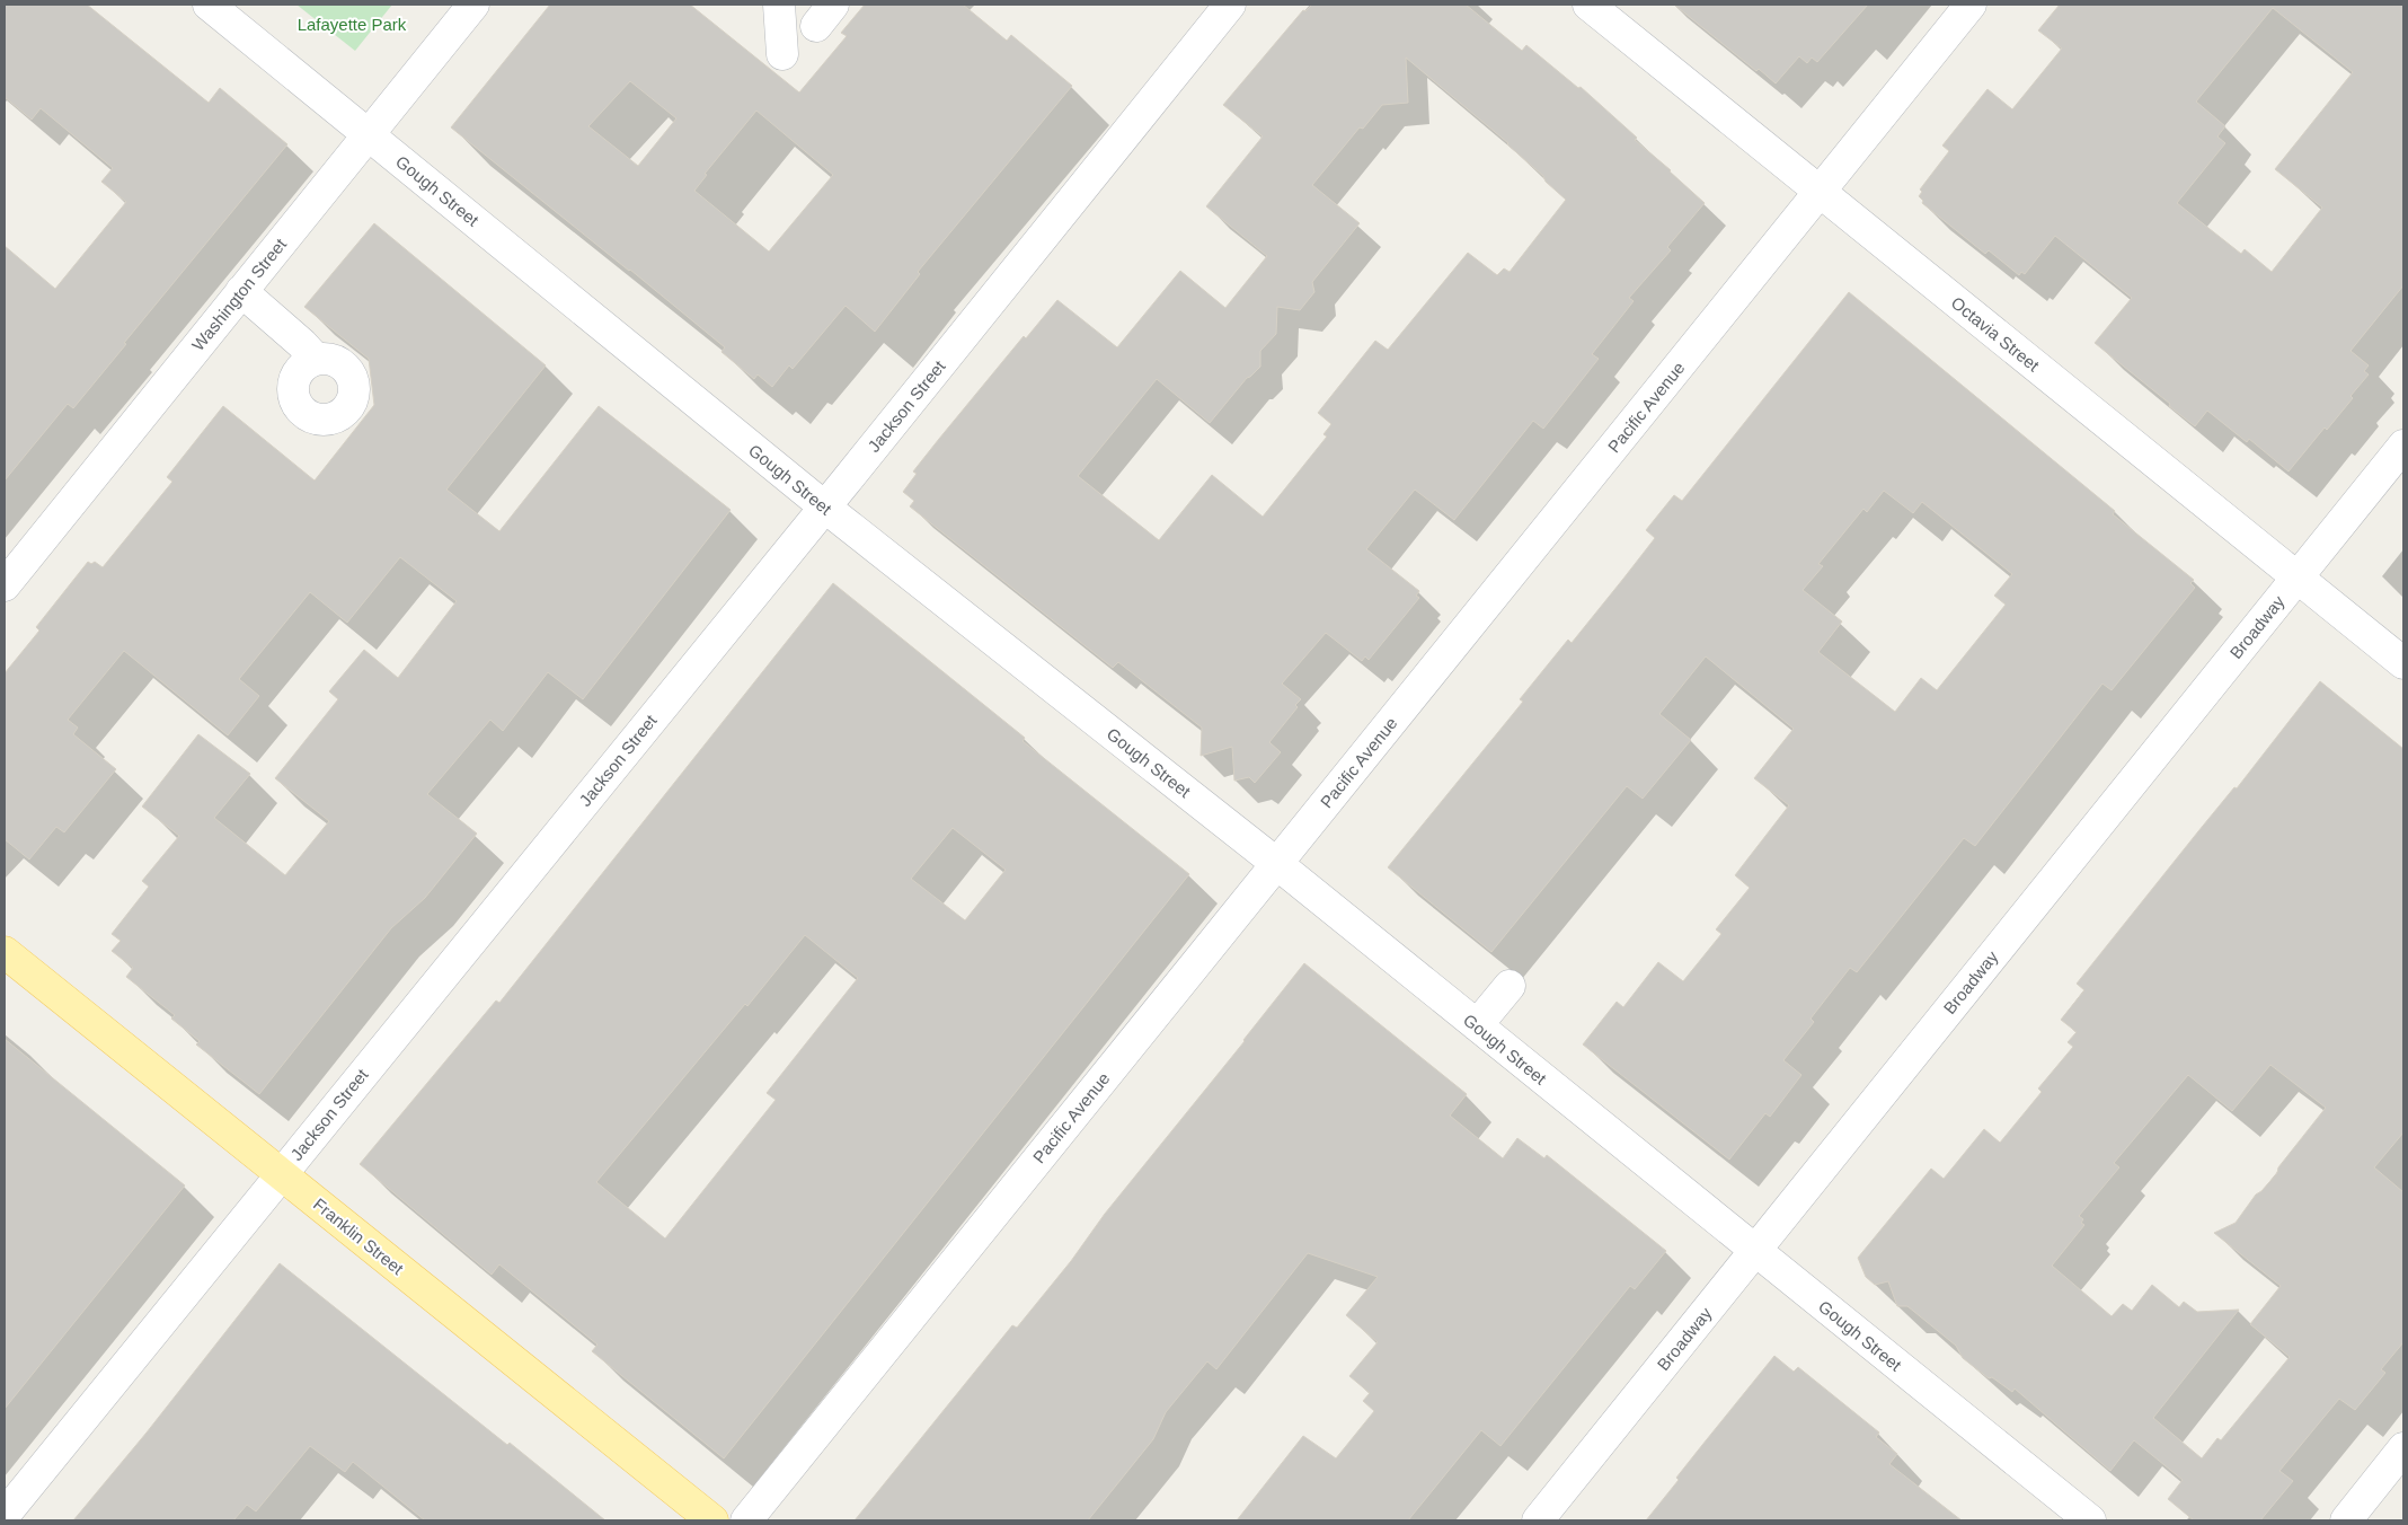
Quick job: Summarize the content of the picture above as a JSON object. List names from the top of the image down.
{
  "streets": {
    "main road": ["Franklin Street"],
    "street": [
      "Gough Street",
      "Washington Street",
      "Octavia Street",
      "Jackson Street",
      "Pacific Avenue",
      "Broadway"
    ]
  },
  "crossings": [
    ["Gough Street", "Washington Street"],
    ["Gough Street", "Jackson Street"],
    ["Gough Street", "Pacific Avenue"],
    ["Gough Street", "Broadway"],
    ["Octavia Street", "Pacific Avenue"],
    ["Octavia Street", "Broadway"],
    ["Jackson Street", "Franklin Street"]
  ],
  "parks": ["Lafayette Park"]
}
